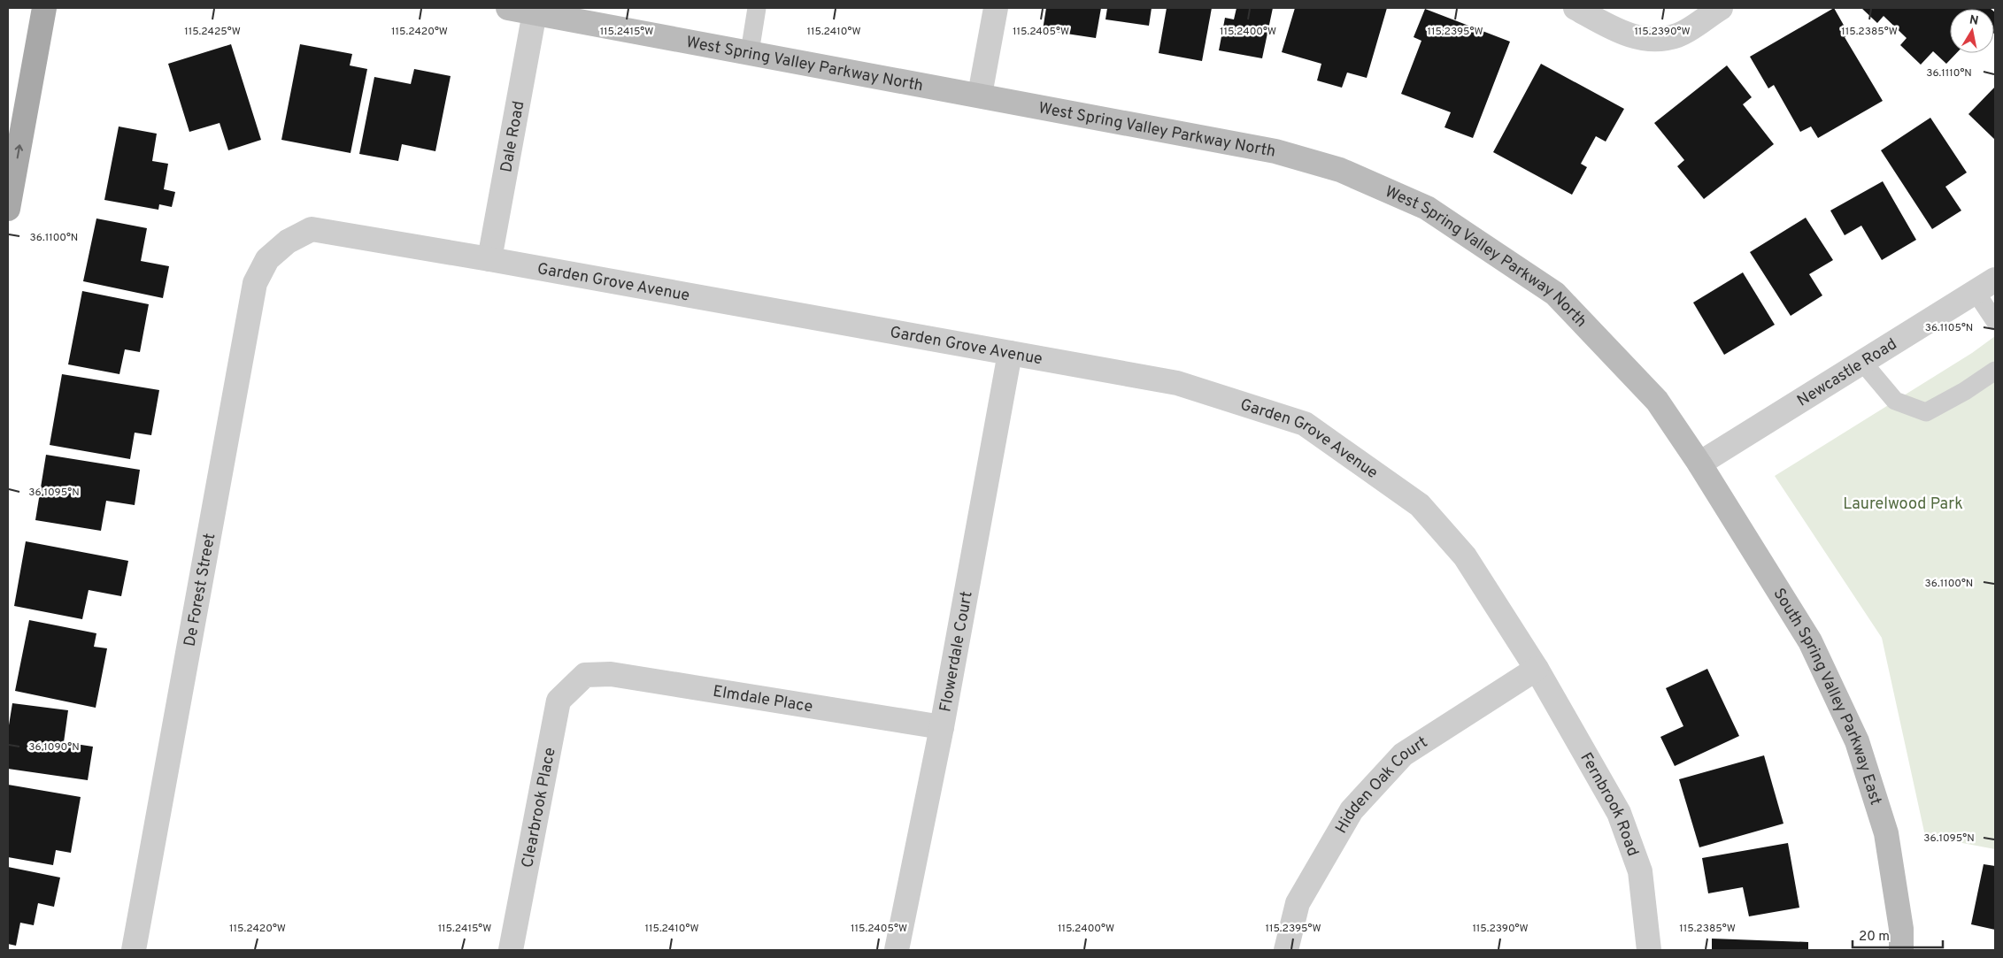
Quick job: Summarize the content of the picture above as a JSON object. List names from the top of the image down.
{
  "streets": {
    "street": [
      "West Spring Valley Parkway North",
      "Dale Road",
      "Garden Grove Avenue",
      "Newcastle Road",
      "De Forest Street",
      "Flowerdale Court",
      "South Spring Valley Parkway East",
      "Elmdale Place",
      "Hidden Oak Court",
      "Fernbrook Road",
      "Clearbrook Place"
    ]
  },
  "crossings": [
    ["West Spring Valley Parkway North", "Dale Road"],
    ["West Spring Valley Parkway North", "Newcastle Road"],
    ["West Spring Valley Parkway North", "South Spring Valley Parkway East"],
    ["Dale Road", "Garden Grove Avenue"],
    ["Garden Grove Avenue", "De Forest Street"],
    ["Garden Grove Avenue", "Flowerdale Court"],
    ["Garden Grove Avenue", "Hidden Oak Court"],
    ["Garden Grove Avenue", "Fernbrook Road"],
    ["Newcastle Road", "South Spring Valley Parkway East"],
    ["Flowerdale Court", "Elmdale Place"],
    ["Elmdale Place", "Clearbrook Place"],
    ["Hidden Oak Court", "Fernbrook Road"]
  ],
  "parks": ["Laurelwood Park"],
  "scale_bar": "20 m",
  "north": "top",
  "coordinates": [
    "115.2385°W",
    "115.2425°W",
    "115.2420°W",
    "115.2415°W",
    "115.2410°W",
    "115.2405°W",
    "115.2400°W",
    "115.2395°W",
    "115.2390°W",
    "36.1110°N",
    "36.1100°N",
    "36.1105°N",
    "36.1095°N",
    "36.1090°N"
  ]
}
